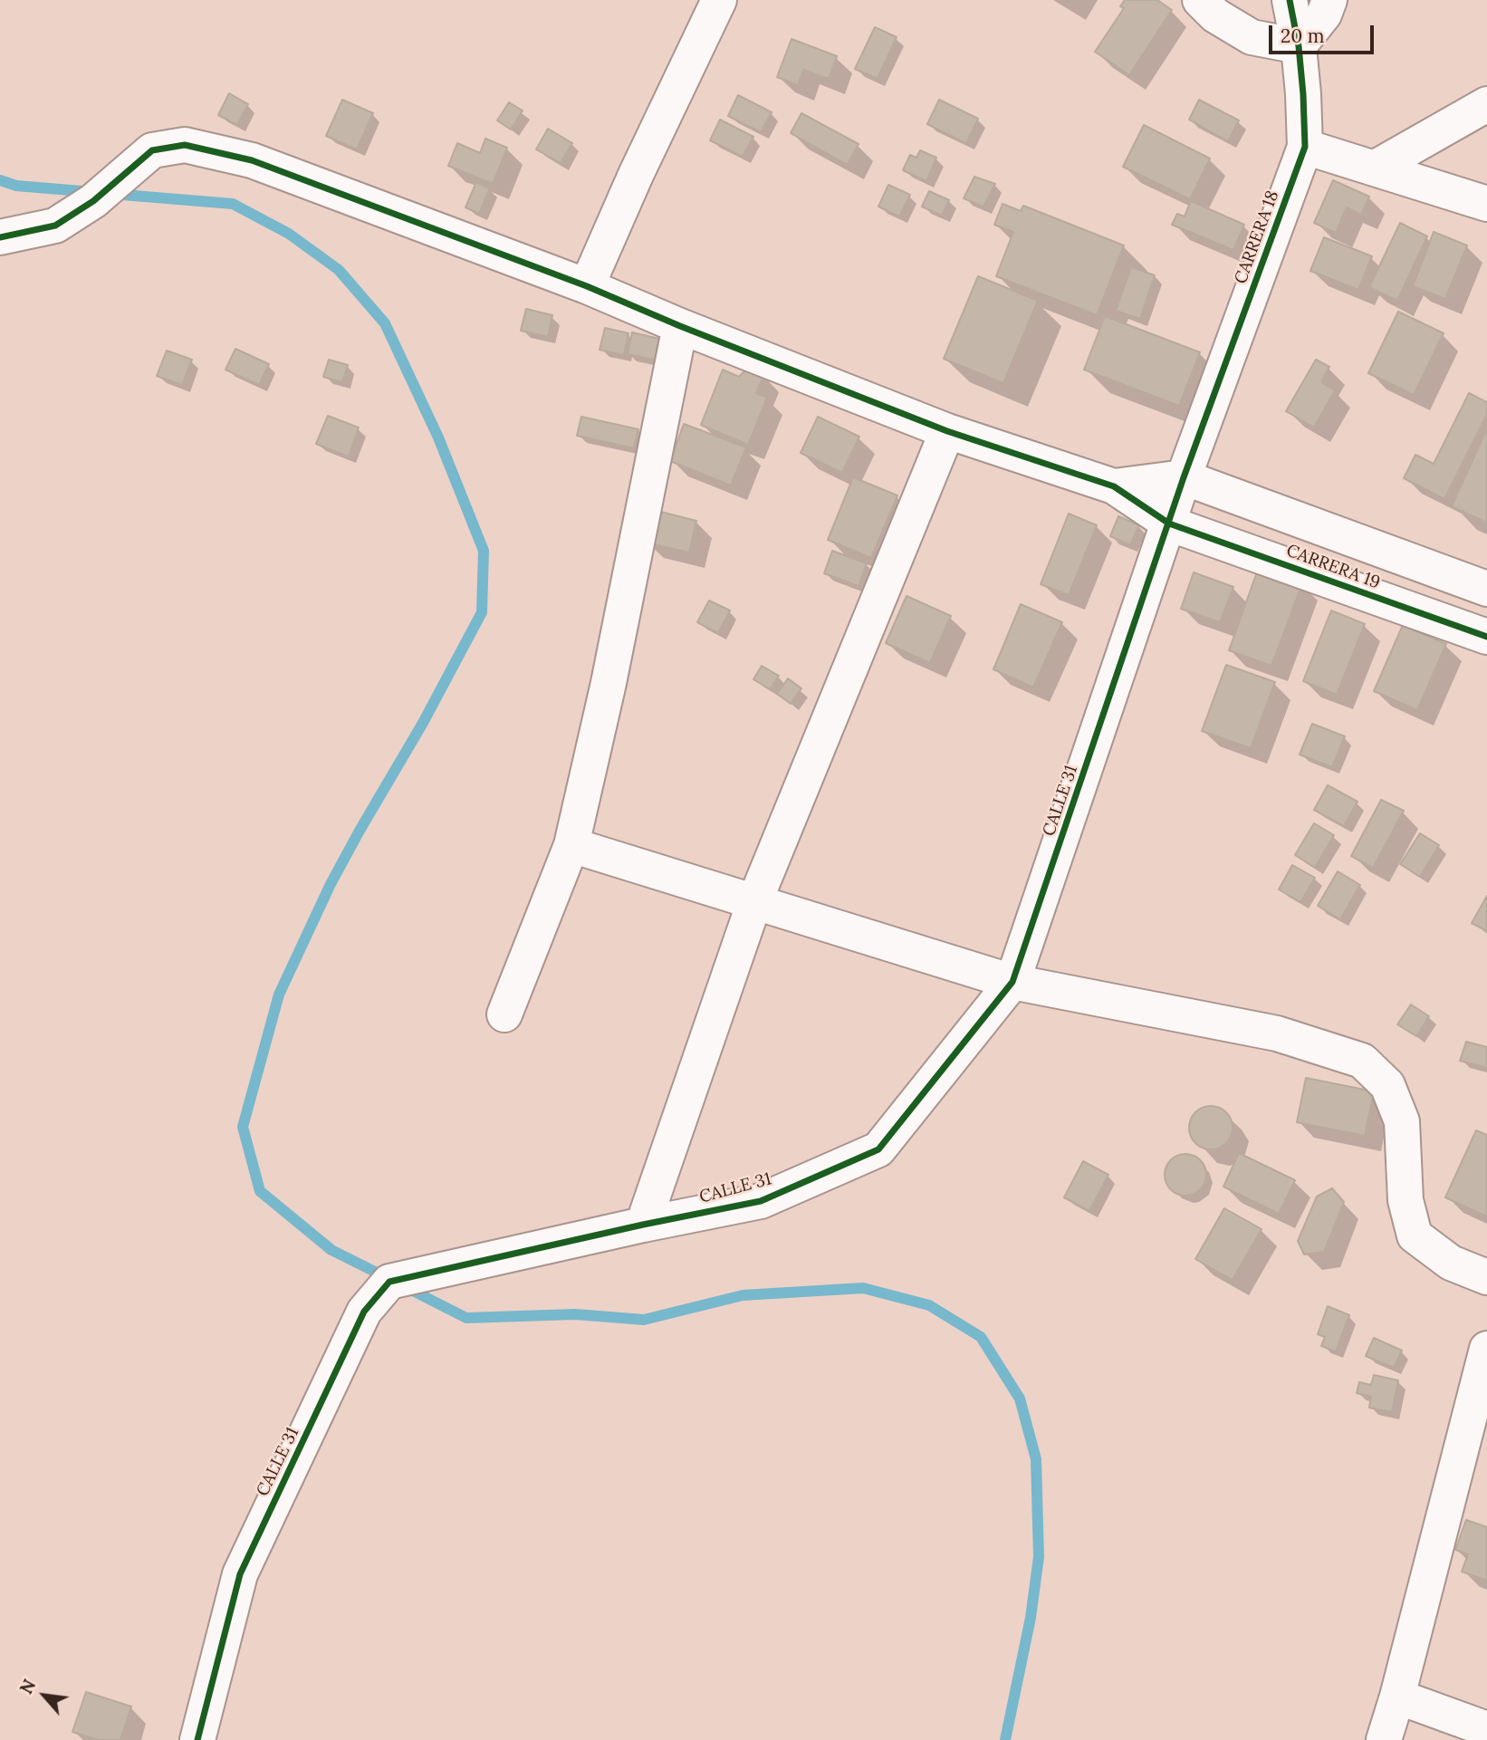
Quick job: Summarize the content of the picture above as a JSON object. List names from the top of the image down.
{
  "streets": {
    "street": ["CARRERA 18", "CARRERA 19", "CALLE 31"]
  },
  "crossings": [
    ["CARRERA 18", "CARRERA 19"],
    ["CARRERA 18", "CALLE 31"],
    ["CARRERA 19", "CALLE 31"]
  ],
  "scale_bar": "20 m",
  "north": "top left"
}
